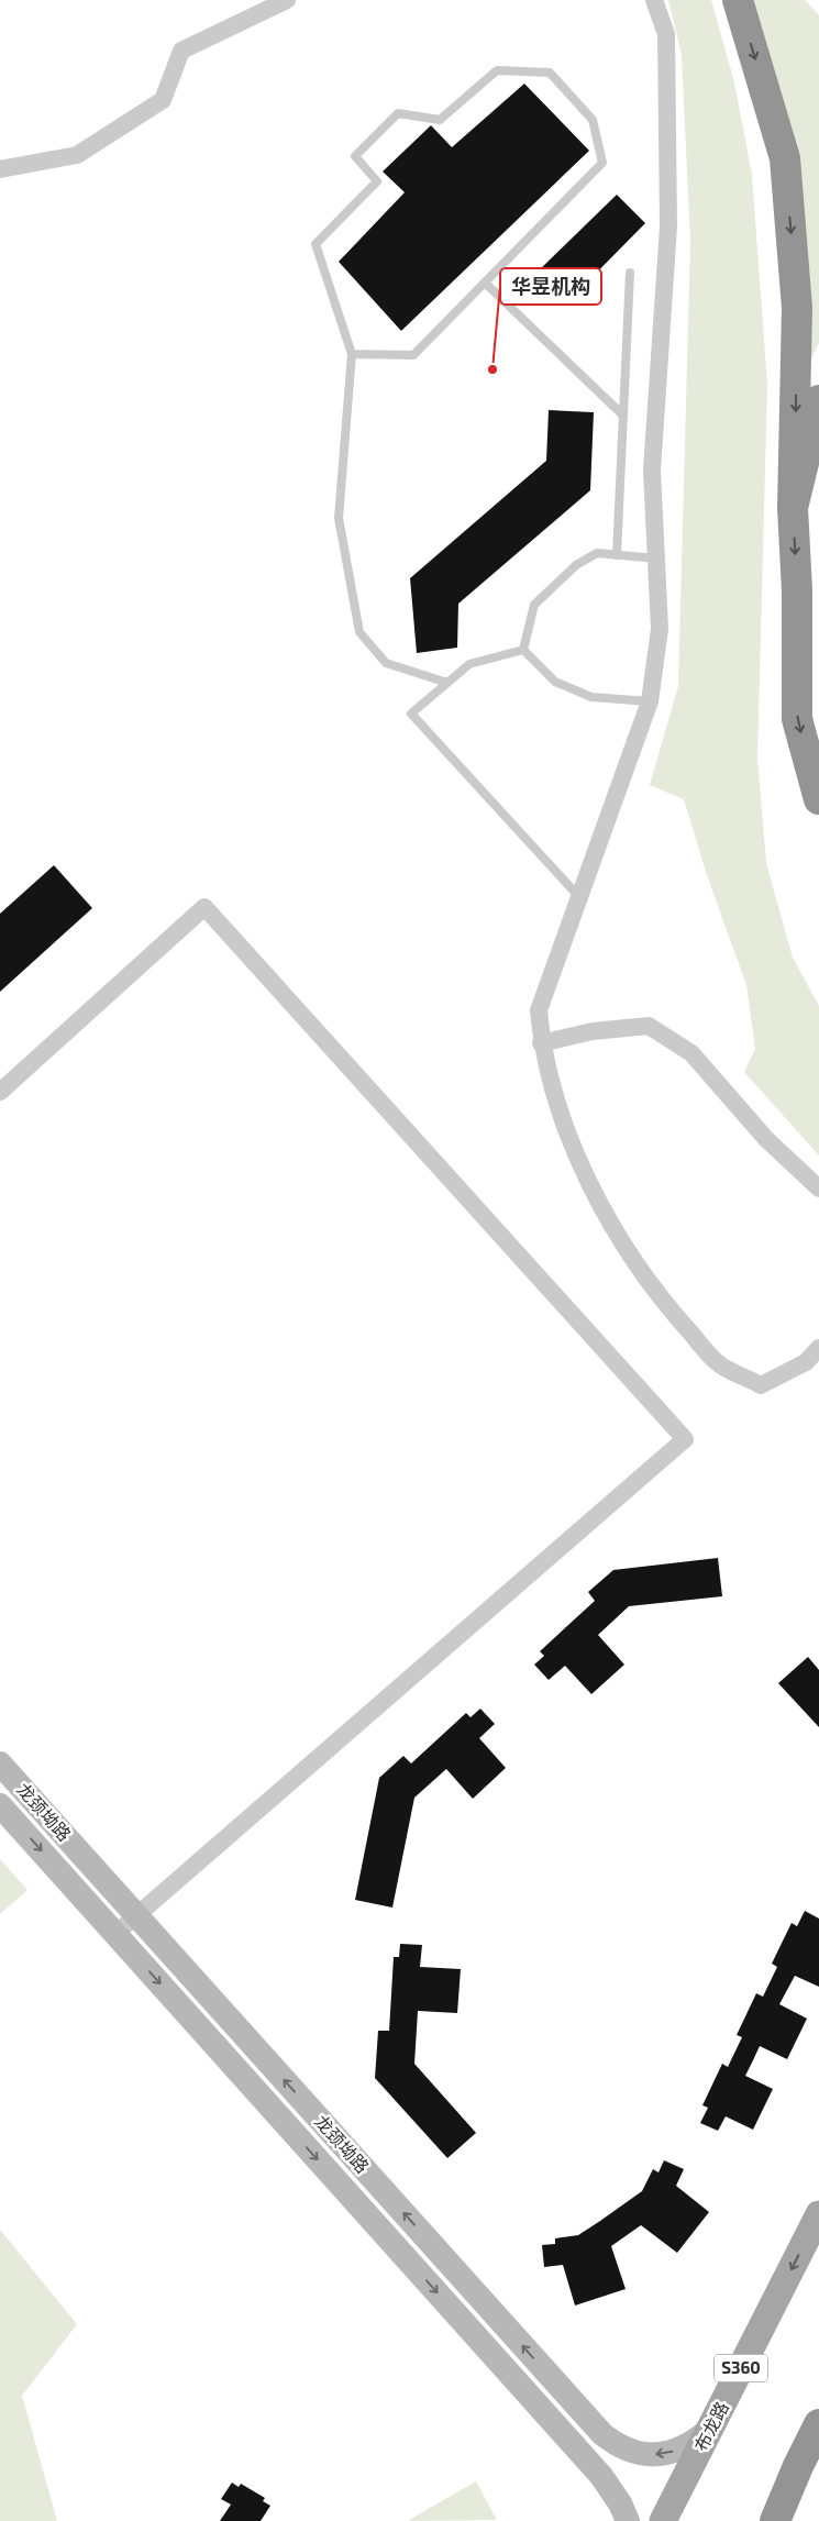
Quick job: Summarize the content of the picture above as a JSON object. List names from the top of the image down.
{
  "streets": {
    "main road": ["龙颈坳路", "S360", "布龙路"]
  },
  "crossings": [
    ["龙颈坳路", "布龙路"]
  ],
  "one_way": ["布龙路"],
  "places": ["华昱机构"]
}
